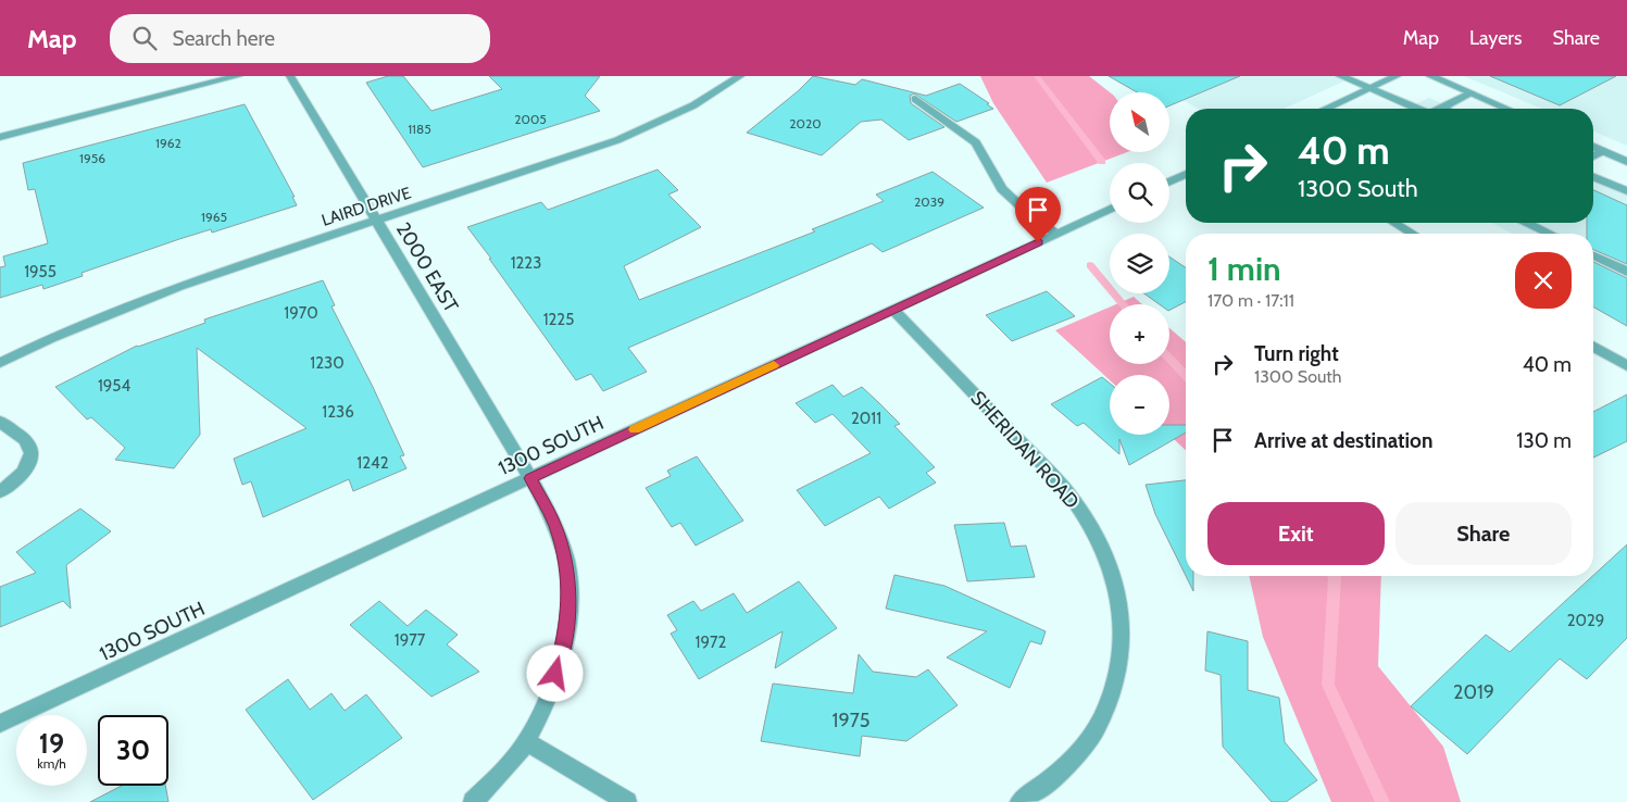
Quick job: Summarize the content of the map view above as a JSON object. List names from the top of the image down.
{
  "streets": {
    "street": [
      "LAIRD DRIVE",
      "2000 EAST",
      "1300 SOUTH",
      "SHERIDAN ROAD"
    ]
  },
  "crossings": [
    ["LAIRD DRIVE", "2000 EAST"],
    ["2000 EAST", "1300 SOUTH"],
    ["1300 SOUTH", "SHERIDAN ROAD"]
  ],
  "house_numbers": [
    "2005",
    "2020",
    "1185",
    "1962",
    "1956",
    "2039",
    "1965",
    "1223",
    "1955",
    "1970",
    "1225",
    "1230",
    "1954",
    "1236",
    "2011",
    "1242",
    "2029",
    "1977",
    "1972",
    "2019",
    "1975"
  ],
  "north": "top left",
  "page": {
    "header": "Map",
    "search": "Search here",
    "nav": ["Map", "Layers", "Share"],
    "map_buttons": ["+", "−"],
    "turn": ["40 m", "1300 South"],
    "heading": ["1 min", "170 m · 17:11"],
    "list": [
      {
        "name": "Turn right",
        "note": "1300 South",
        "value": "40 m"
      },
      {
        "name": "Arrive at destination",
        "value": "130 m"
      }
    ],
    "buttons": ["Exit", "Share"],
    "speed": "19 km/h",
    "limit": "30"
  }
}
